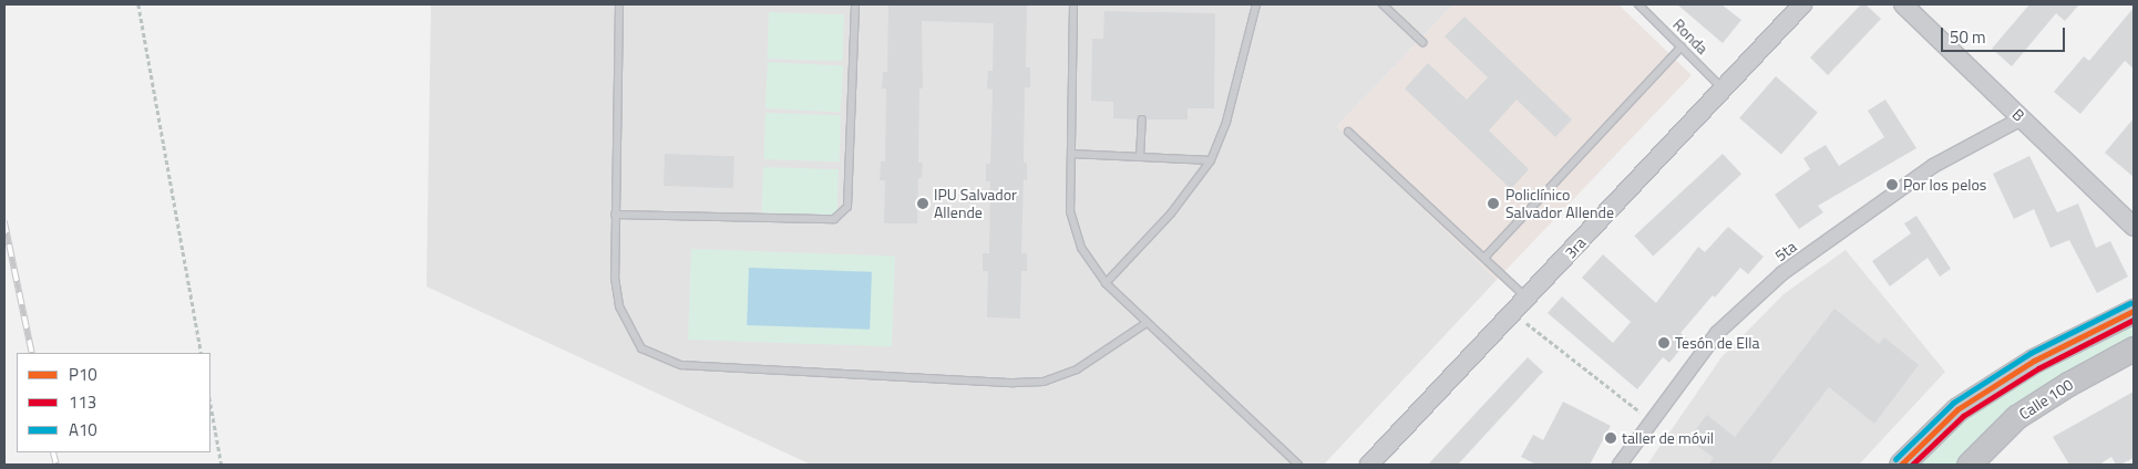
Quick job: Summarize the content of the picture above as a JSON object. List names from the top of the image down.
{
  "streets": {
    "highway": ["Calle 100"],
    "street": ["B", "3ra", "5ta"],
    "lane": ["Ronda"]
  },
  "crossings": [
    ["Ronda", "3ra"],
    ["B", "5ta"]
  ],
  "places": [
    "Por los pelos",
    "IPU Salvador Allende",
    "Policlínico Salvador Allende",
    "Tesón de Ella",
    "taller de móvil"
  ],
  "lines": ["transit line A10", "transit line P10", "transit line 113"],
  "legend": ["P10", "113", "A10"],
  "scale_bar": "50 m"
}
